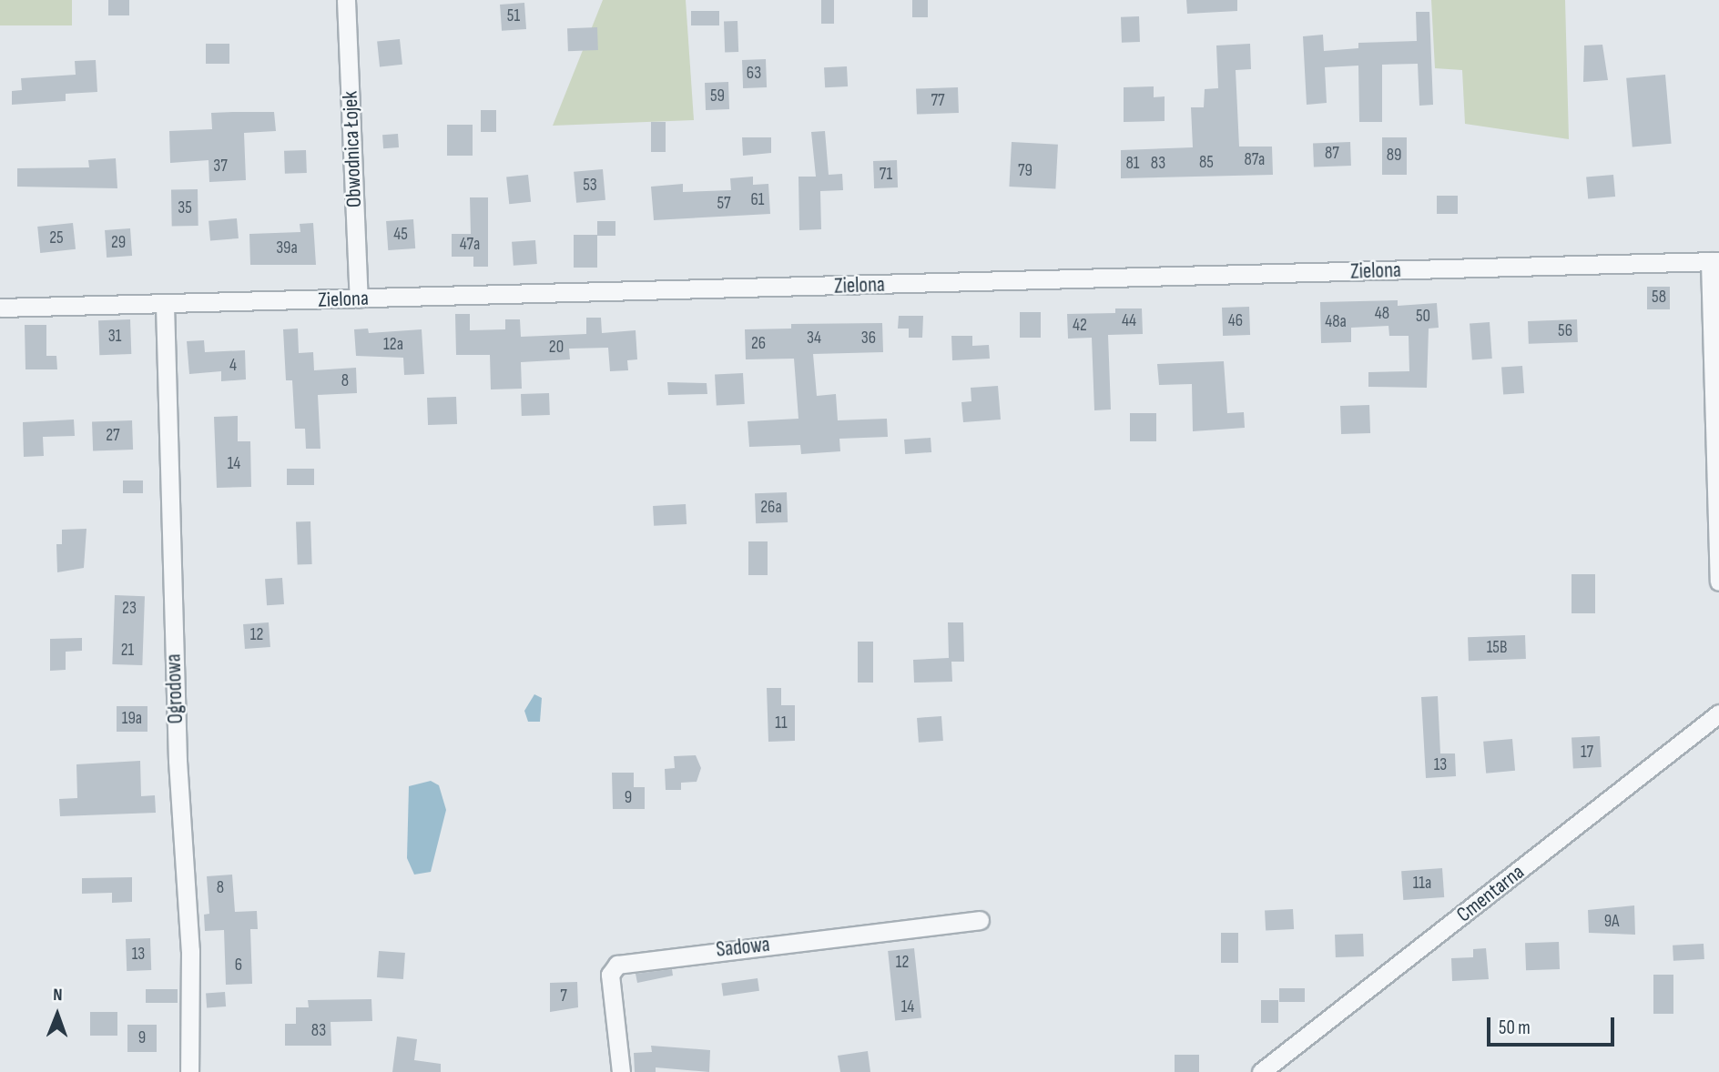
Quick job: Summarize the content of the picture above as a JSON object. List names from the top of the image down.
{
  "streets": {
    "street": [
      "Obwodnica Łojek",
      "Zielona",
      "Ogrodowa",
      "Cmentarna",
      "Sadowa"
    ]
  },
  "crossings": [
    ["Obwodnica Łojek", "Zielona"],
    ["Zielona", "Ogrodowa"]
  ],
  "house_numbers": [
    "51",
    "63",
    "59",
    "77",
    "87",
    "89",
    "87a",
    "85",
    "81",
    "83",
    "37",
    "79",
    "71",
    "53",
    "61",
    "57",
    "35",
    "45",
    "25",
    "29",
    "47a",
    "39a",
    "58",
    "48",
    "50",
    "44",
    "46",
    "48a",
    "42",
    "56",
    "31",
    "34",
    "36",
    "26",
    "12a",
    "20",
    "4",
    "8",
    "27",
    "14",
    "26a",
    "23",
    "12",
    "15B",
    "21",
    "19a",
    "11",
    "17",
    "13",
    "9",
    "11a",
    "8",
    "9A",
    "13",
    "12",
    "6",
    "7",
    "14",
    "83",
    "9"
  ],
  "scale_bar": "50 m",
  "north": "top"
}
